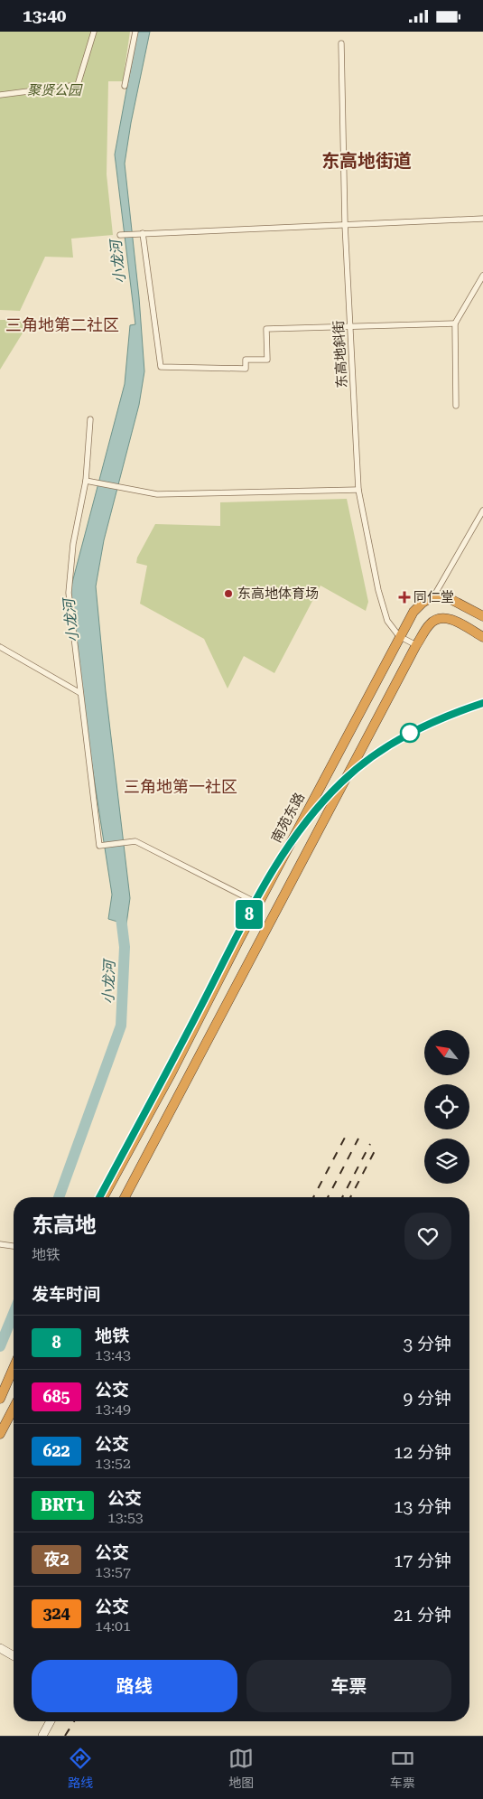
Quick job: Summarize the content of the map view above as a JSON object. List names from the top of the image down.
{
  "streets": {
    "highway": ["南苑东路"],
    "street": ["东高地斜街"]
  },
  "crossings": [
    ["东高地斜街", "南苑东路"]
  ],
  "districts": ["东高地街道", "三角地第二社区", "三角地第一社区"],
  "water": ["小龙河"],
  "parks": ["聚贤公园"],
  "places": {
    "other": ["东高地体育场"],
    "health": ["同仁堂"]
  },
  "lines": ["metro line 8"],
  "north": "top left",
  "page": {
    "status": "13:40",
    "on_map": "8",
    "heading": [
      ["东高地", "地铁"],
      "发车时间"
    ],
    "list": [
      {
        "mark": "8",
        "name": "地铁",
        "note": "13:43",
        "value": "3 分钟"
      },
      {
        "mark": "685",
        "name": "公交",
        "note": "13:49",
        "value": "9 分钟"
      },
      {
        "mark": "622",
        "name": "公交",
        "note": "13:52",
        "value": "12 分钟"
      },
      {
        "mark": "BRT1",
        "name": "公交",
        "note": "13:53",
        "value": "13 分钟"
      },
      {
        "mark": "夜2",
        "name": "公交",
        "note": "13:57",
        "value": "17 分钟"
      },
      {
        "mark": "324",
        "name": "公交",
        "note": "14:01",
        "value": "21 分钟"
      }
    ],
    "buttons": ["路线", "车票"],
    "tabs": ["路线", "地图", "车票"]
  }
}
